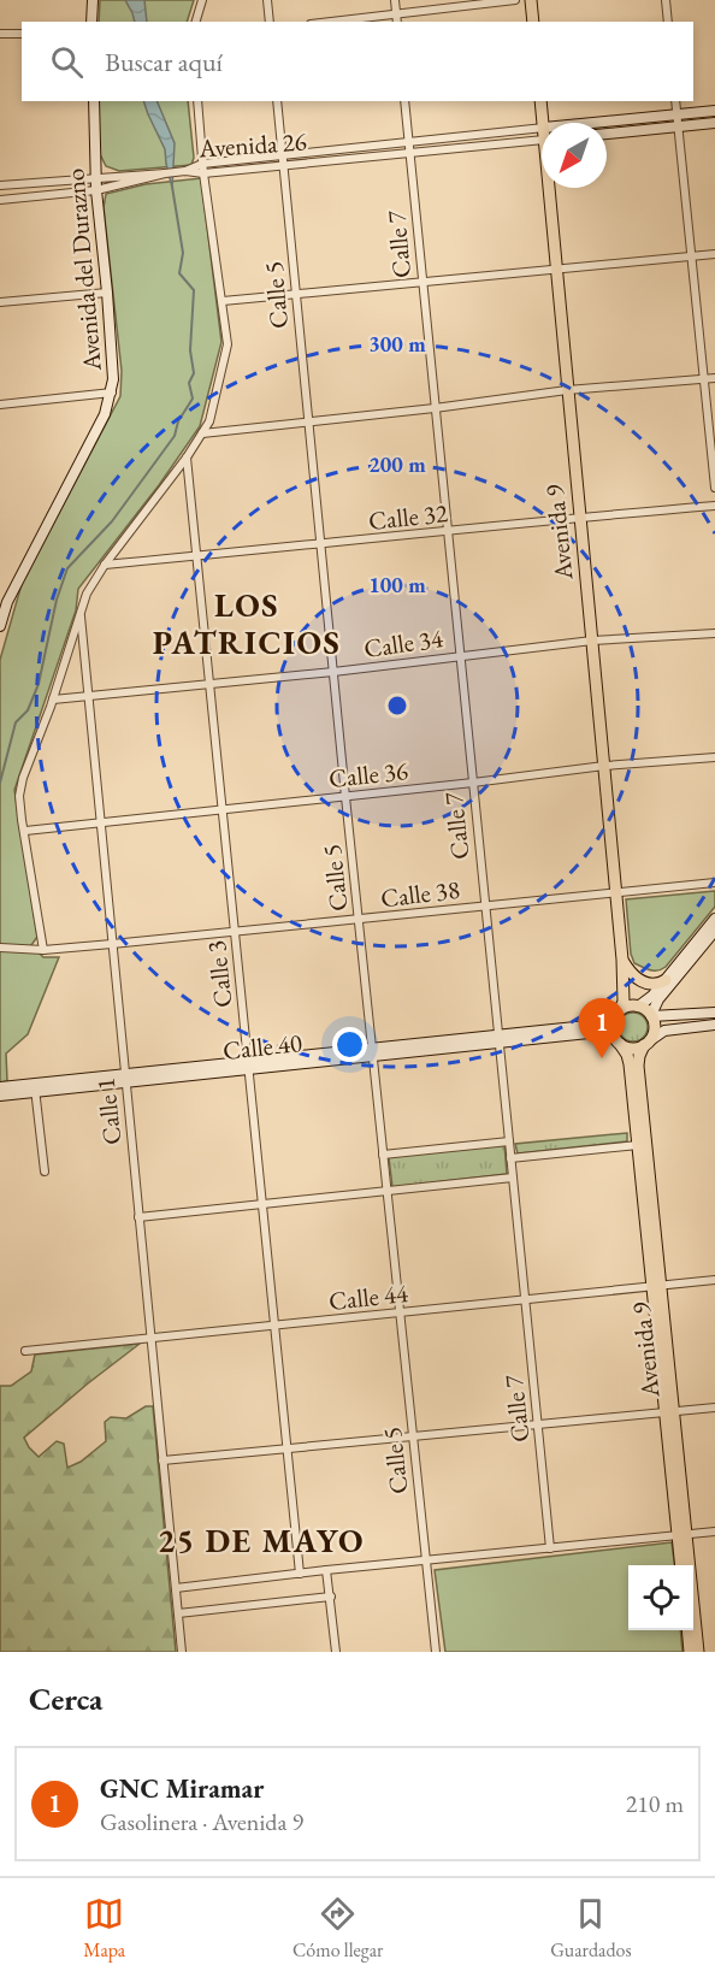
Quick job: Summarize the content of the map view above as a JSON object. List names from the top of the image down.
{
  "streets": {
    "main road": [
      "Avenida 26",
      "Avenida del Durazno",
      "Avenida 9",
      "Calle 40"
    ],
    "street": [
      "Calle 7",
      "Calle 5",
      "Calle 32",
      "Calle 34",
      "Calle 36",
      "Calle 38",
      "Calle 3",
      "Calle 1",
      "Calle 44"
    ]
  },
  "crossings": [
    ["Avenida 26", "Calle 7"],
    ["Avenida 26", "Calle 5"],
    ["Calle 7", "Calle 32"],
    ["Calle 7", "Calle 34"],
    ["Calle 7", "Calle 36"],
    ["Calle 7", "Calle 38"],
    ["Calle 7", "Calle 40"],
    ["Calle 7", "Calle 44"],
    ["Calle 5", "Calle 32"],
    ["Calle 5", "Calle 34"],
    ["Calle 5", "Calle 36"],
    ["Calle 5", "Calle 38"],
    ["Calle 5", "Calle 40"],
    ["Calle 5", "Calle 44"],
    ["Calle 32", "Avenida 9"],
    ["Calle 32", "Calle 3"],
    ["Calle 32", "Calle 1"],
    ["Avenida 9", "Calle 34"],
    ["Avenida 9", "Calle 36"],
    ["Avenida 9", "Calle 38"],
    ["Avenida 9", "Calle 40"],
    ["Avenida 9", "Calle 44"],
    ["Calle 34", "Calle 3"],
    ["Calle 34", "Calle 1"],
    ["Calle 36", "Calle 3"],
    ["Calle 36", "Calle 1"],
    ["Calle 38", "Calle 3"],
    ["Calle 38", "Calle 1"],
    ["Calle 3", "Calle 40"],
    ["Calle 3", "Calle 1"],
    ["Calle 3", "Calle 44"],
    ["Calle 40", "Calle 1"],
    ["Calle 1", "Calle 44"]
  ],
  "districts": ["LOS PATRICIOS", "25 DE MAYO"],
  "north": "bottom left",
  "page": {
    "search": "Buscar aquí",
    "pins": "1",
    "heading": "Cerca",
    "list": [
      {
        "mark": "1",
        "name": "GNC Miramar",
        "note": "Gasolinera · Avenida 9",
        "value": "210 m"
      }
    ],
    "nav": ["Mapa", "Cómo llegar", "Guardados"]
  },
  "rings": ["300 m", "200 m", "100 m"]
}
